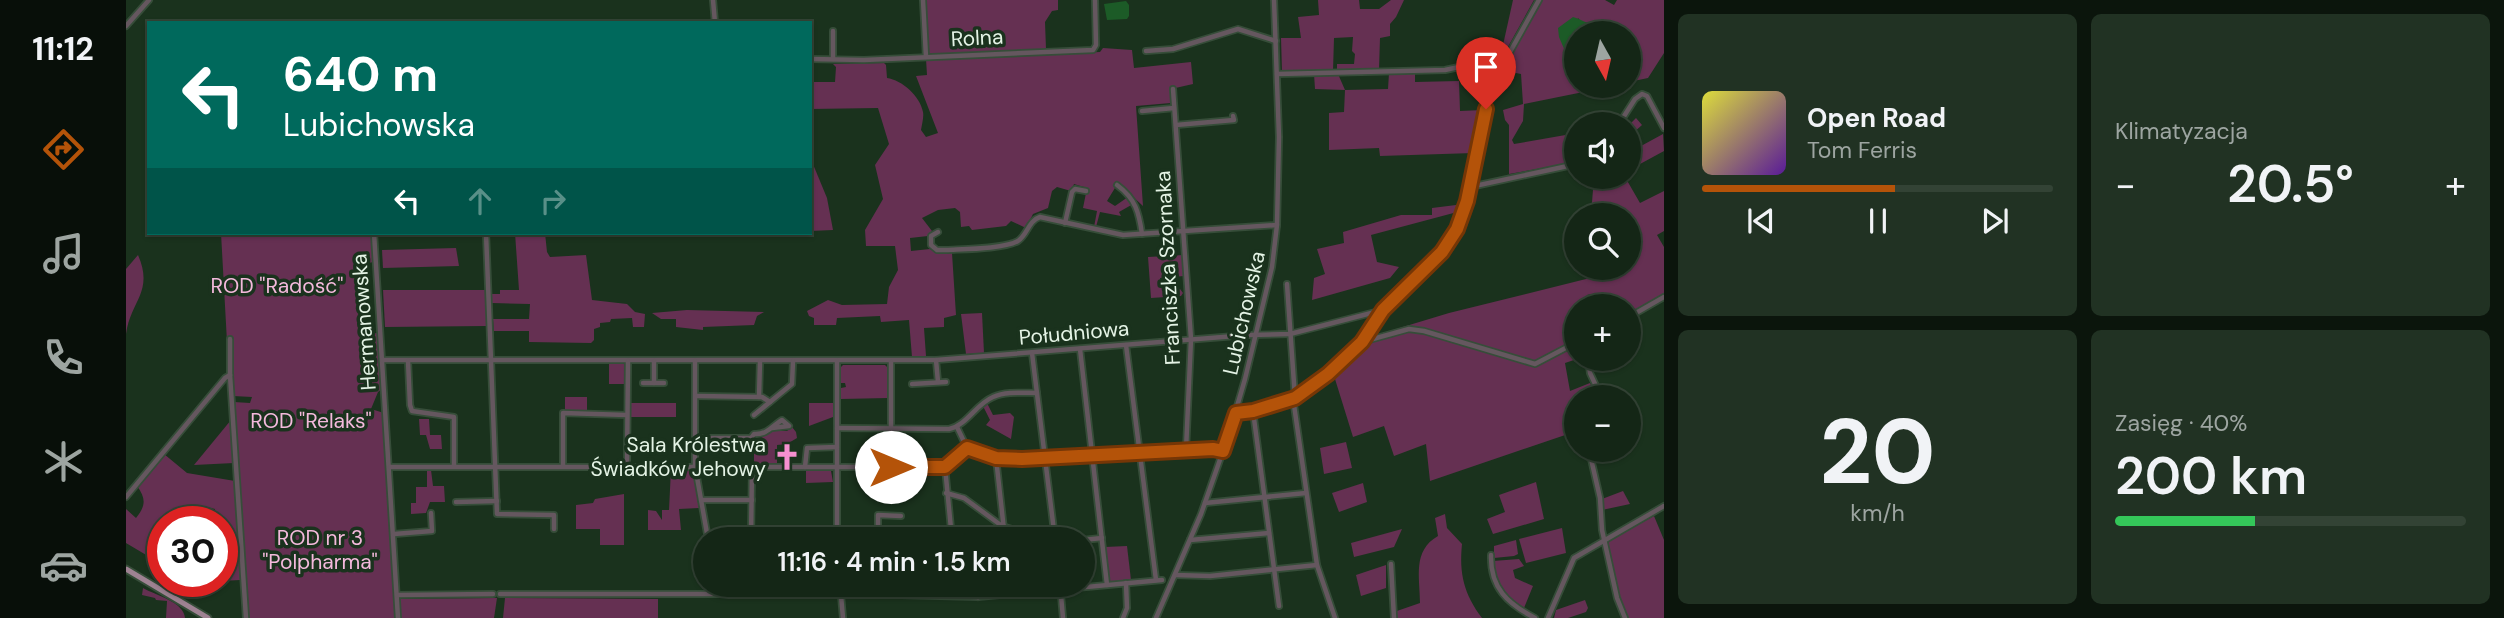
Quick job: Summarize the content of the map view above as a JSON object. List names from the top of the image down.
{
  "streets": {
    "street": [
      "Rolna",
      "Franciszka Szornaka",
      "Lubichowska",
      "Hermanowska",
      "Południowa"
    ]
  },
  "crossings": [
    ["Franciszka Szornaka", "Południowa"],
    ["Lubichowska", "Południowa"],
    ["Hermanowska", "Południowa"]
  ],
  "parks": ["ROD \"Radość\"", "ROD \"Relaks\"", "ROD nr 3 \"Polpharma\""],
  "places": {
    "church": ["Sala Królestwa Świadków Jehowy"]
  },
  "north": "bottom",
  "page": {
    "tabs": "11:12",
    "tile": [
      "Klimatyzacja",
      ["20", "km/h"],
      ["Zasięg · 40%", "200 km"]
    ],
    "map_buttons": ["+", "−"],
    "turn": ["640 m", "Lubichowska"],
    "song": ["Open Road", "Tom Ferris"],
    "heat": ["−", "20.5°", "+"],
    "limit": "30",
    "trip": "11:16 · 4 min · 1.5 km"
  }
}
